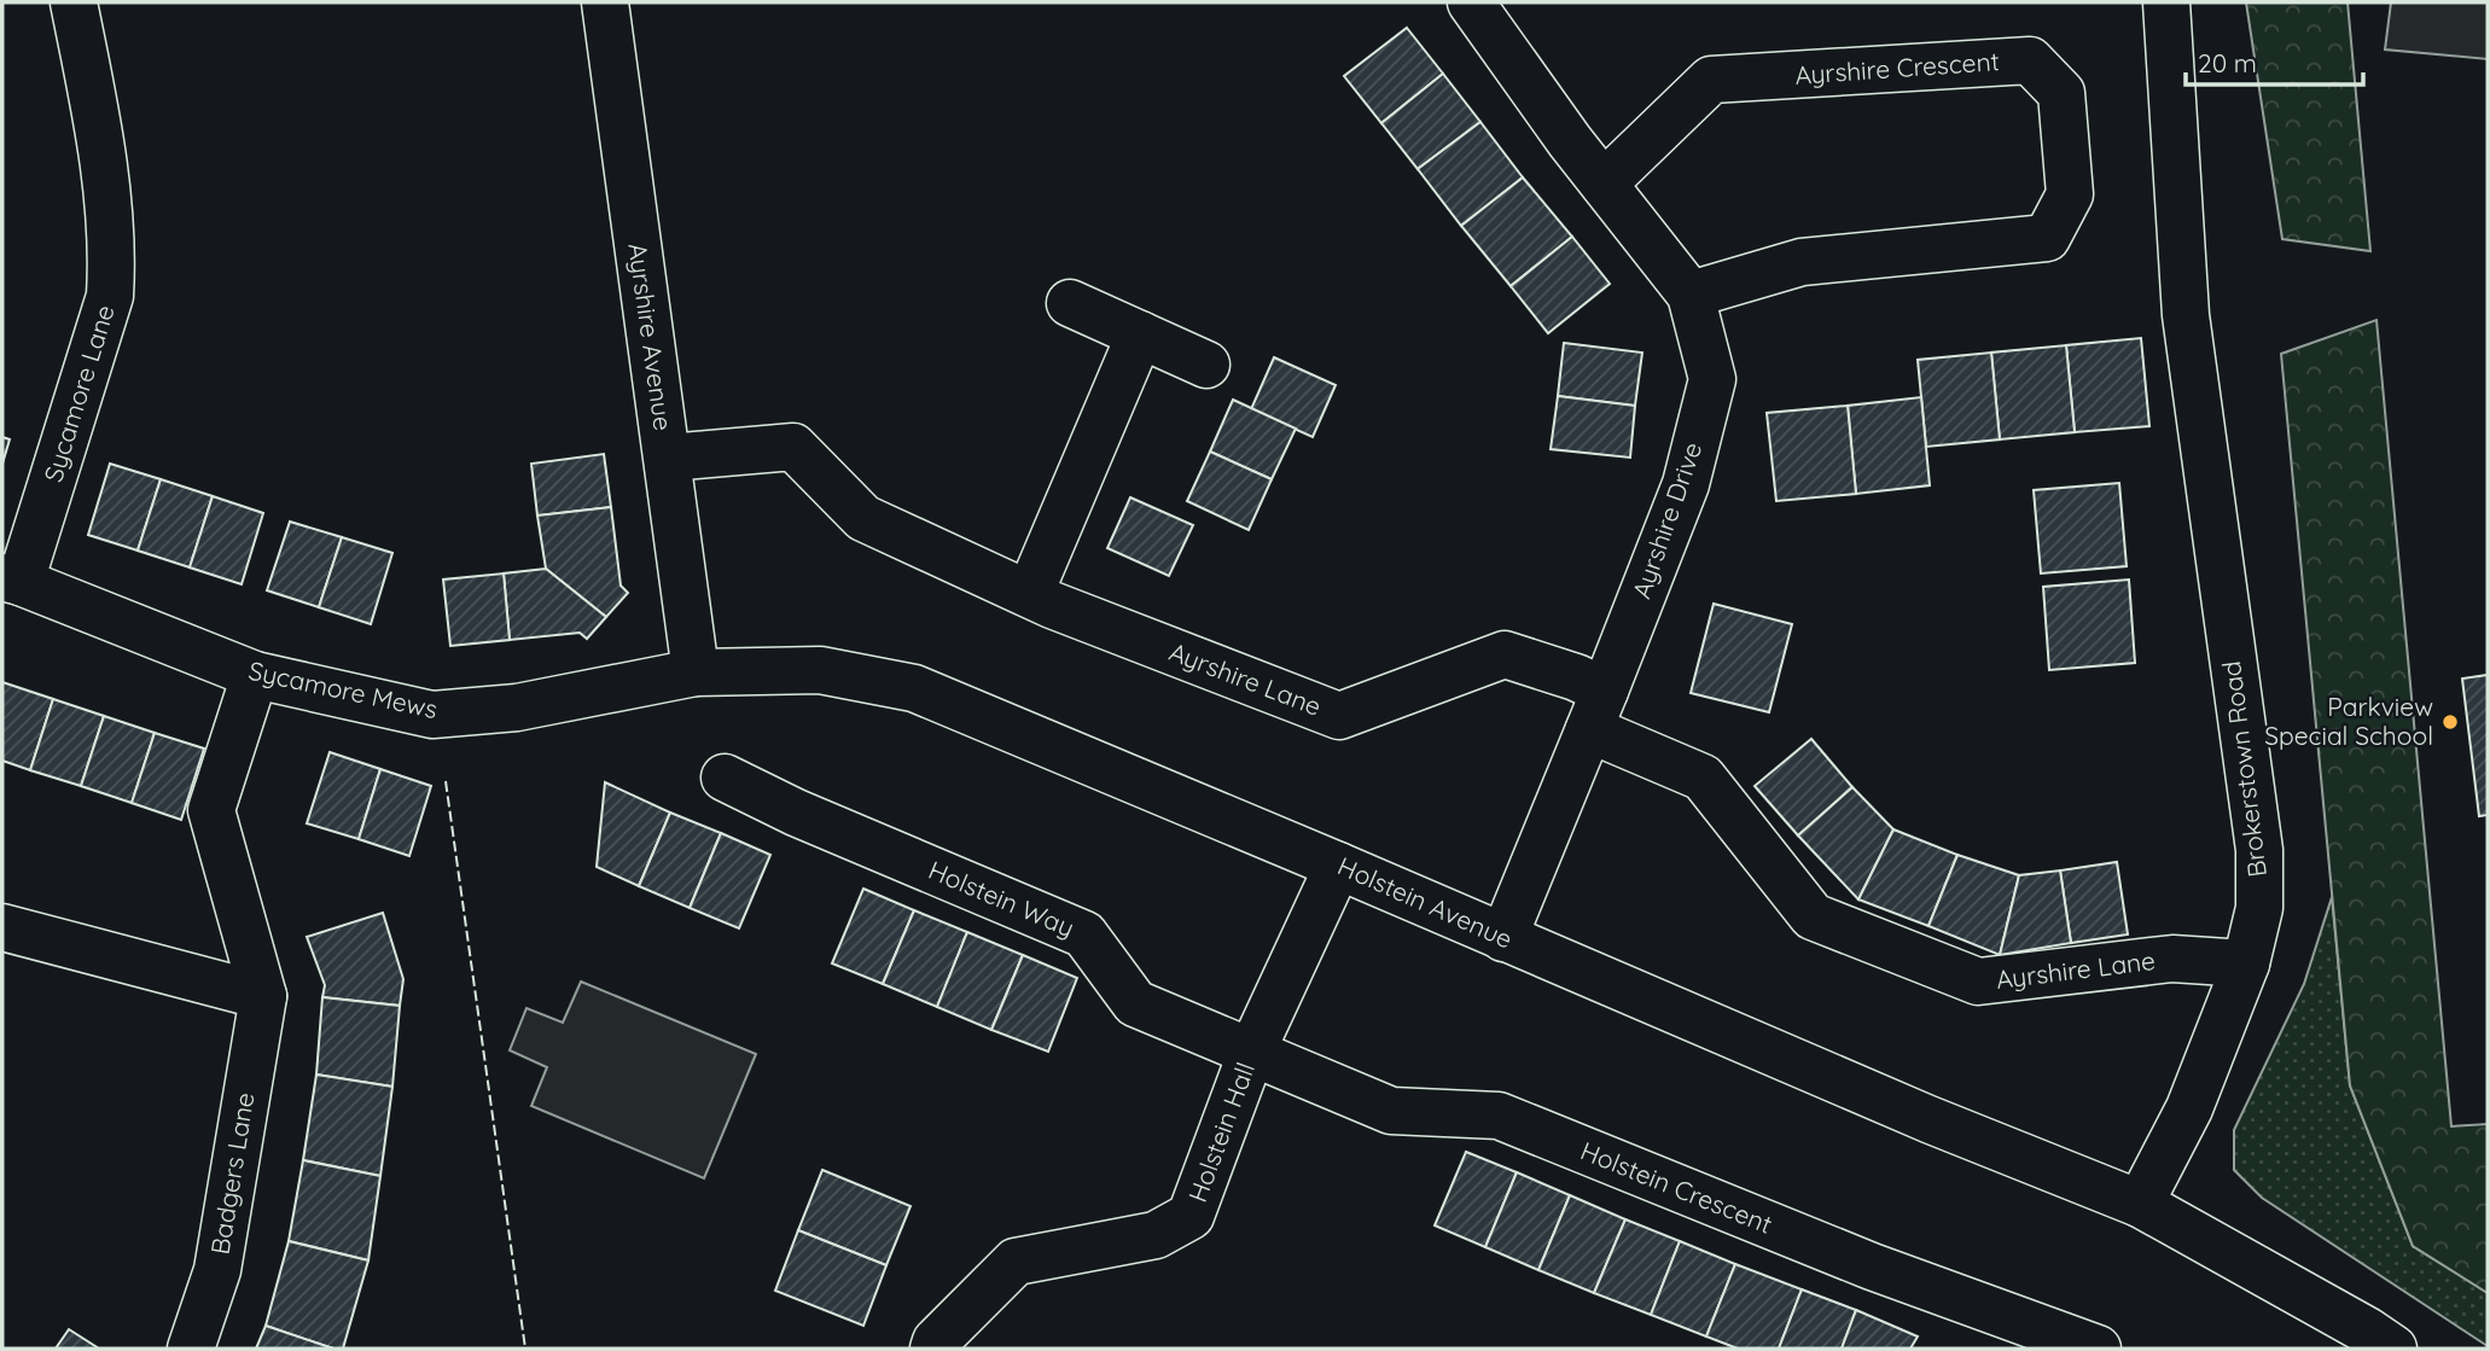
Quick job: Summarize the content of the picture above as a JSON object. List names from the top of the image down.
{
  "streets": {
    "street": [
      "Ayrshire Crescent",
      "Ayrshire Avenue",
      "Sycamore Lane",
      "Ayrshire Drive",
      "Ayrshire Lane",
      "Sycamore Mews",
      "Brokerstown Road",
      "Holstein Way",
      "Holstein Avenue",
      "Holstein Hall",
      "Badgers Lane",
      "Holstein Crescent"
    ]
  },
  "crossings": [
    ["Ayrshire Crescent", "Ayrshire Drive"],
    ["Ayrshire Avenue", "Ayrshire Lane"],
    ["Ayrshire Avenue", "Sycamore Mews"],
    ["Ayrshire Avenue", "Holstein Avenue"],
    ["Sycamore Lane", "Sycamore Mews"],
    ["Ayrshire Drive", "Ayrshire Lane"],
    ["Ayrshire Drive", "Holstein Avenue"],
    ["Ayrshire Lane", "Brokerstown Road"],
    ["Sycamore Mews", "Holstein Avenue"],
    ["Sycamore Mews", "Badgers Lane"],
    ["Brokerstown Road", "Holstein Avenue"],
    ["Holstein Way", "Holstein Hall"],
    ["Holstein Way", "Holstein Crescent"],
    ["Holstein Avenue", "Holstein Hall"],
    ["Holstein Hall", "Holstein Crescent"]
  ],
  "places": ["Parkview Special School"],
  "scale_bar": "20 m"
}
